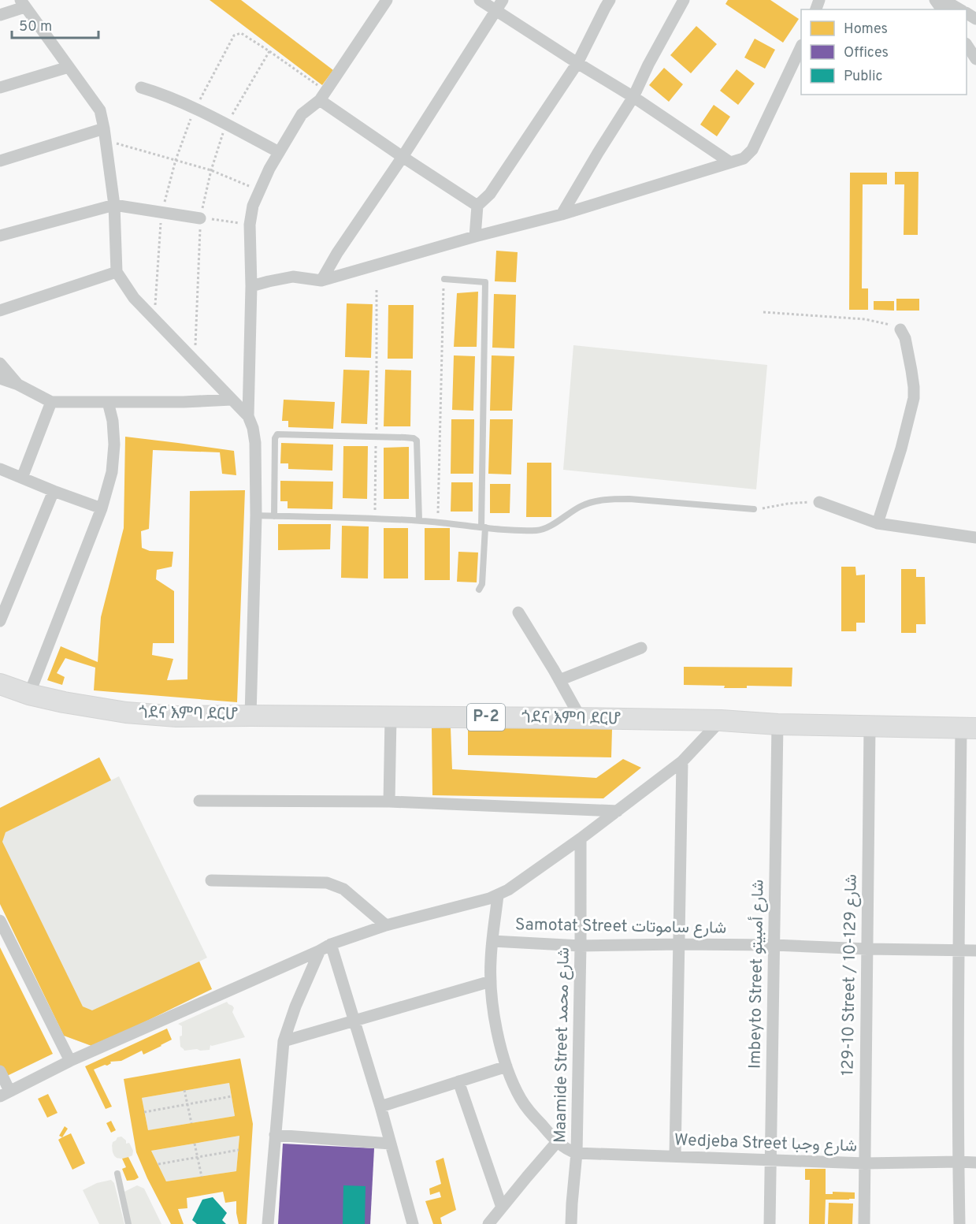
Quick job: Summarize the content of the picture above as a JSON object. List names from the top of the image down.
{
  "streets": {
    "highway": ["ጎደና እምባ ደርሆ", "P-2"],
    "street": [
      "Samotat Street شارع ساموتات",
      "Imbeyto Street شارع أمبيتو",
      "129-10 Street / شارع 129-10",
      "Maamide Street شارع محمد",
      "Wedjeba Street شارع وجبا"
    ]
  },
  "crossings": [
    ["ጎደና እምባ ደርሆ", "Imbeyto Street شارع أمبيتو"],
    ["ጎደና እምባ ደርሆ", "129-10 Street / شارع 129-10"],
    ["Samotat Street شارع ساموتات", "Imbeyto Street شارع أمبيتو"],
    ["Samotat Street شارع ساموتات", "129-10 Street / شارع 129-10"],
    ["Samotat Street شارع ساموتات", "Maamide Street شارع محمد"],
    ["Samotat Street شارع ساموتات", "Wedjeba Street شارع وجبا"],
    ["Imbeyto Street شارع أمبيتو", "Wedjeba Street شارع وجبا"],
    ["129-10 Street / شارع 129-10", "Wedjeba Street شارع وجبا"],
    ["Maamide Street شارع محمد", "Wedjeba Street شارع وجبا"]
  ],
  "legend": ["Homes", "Offices", "Public"],
  "scale_bar": "50 m"
}
